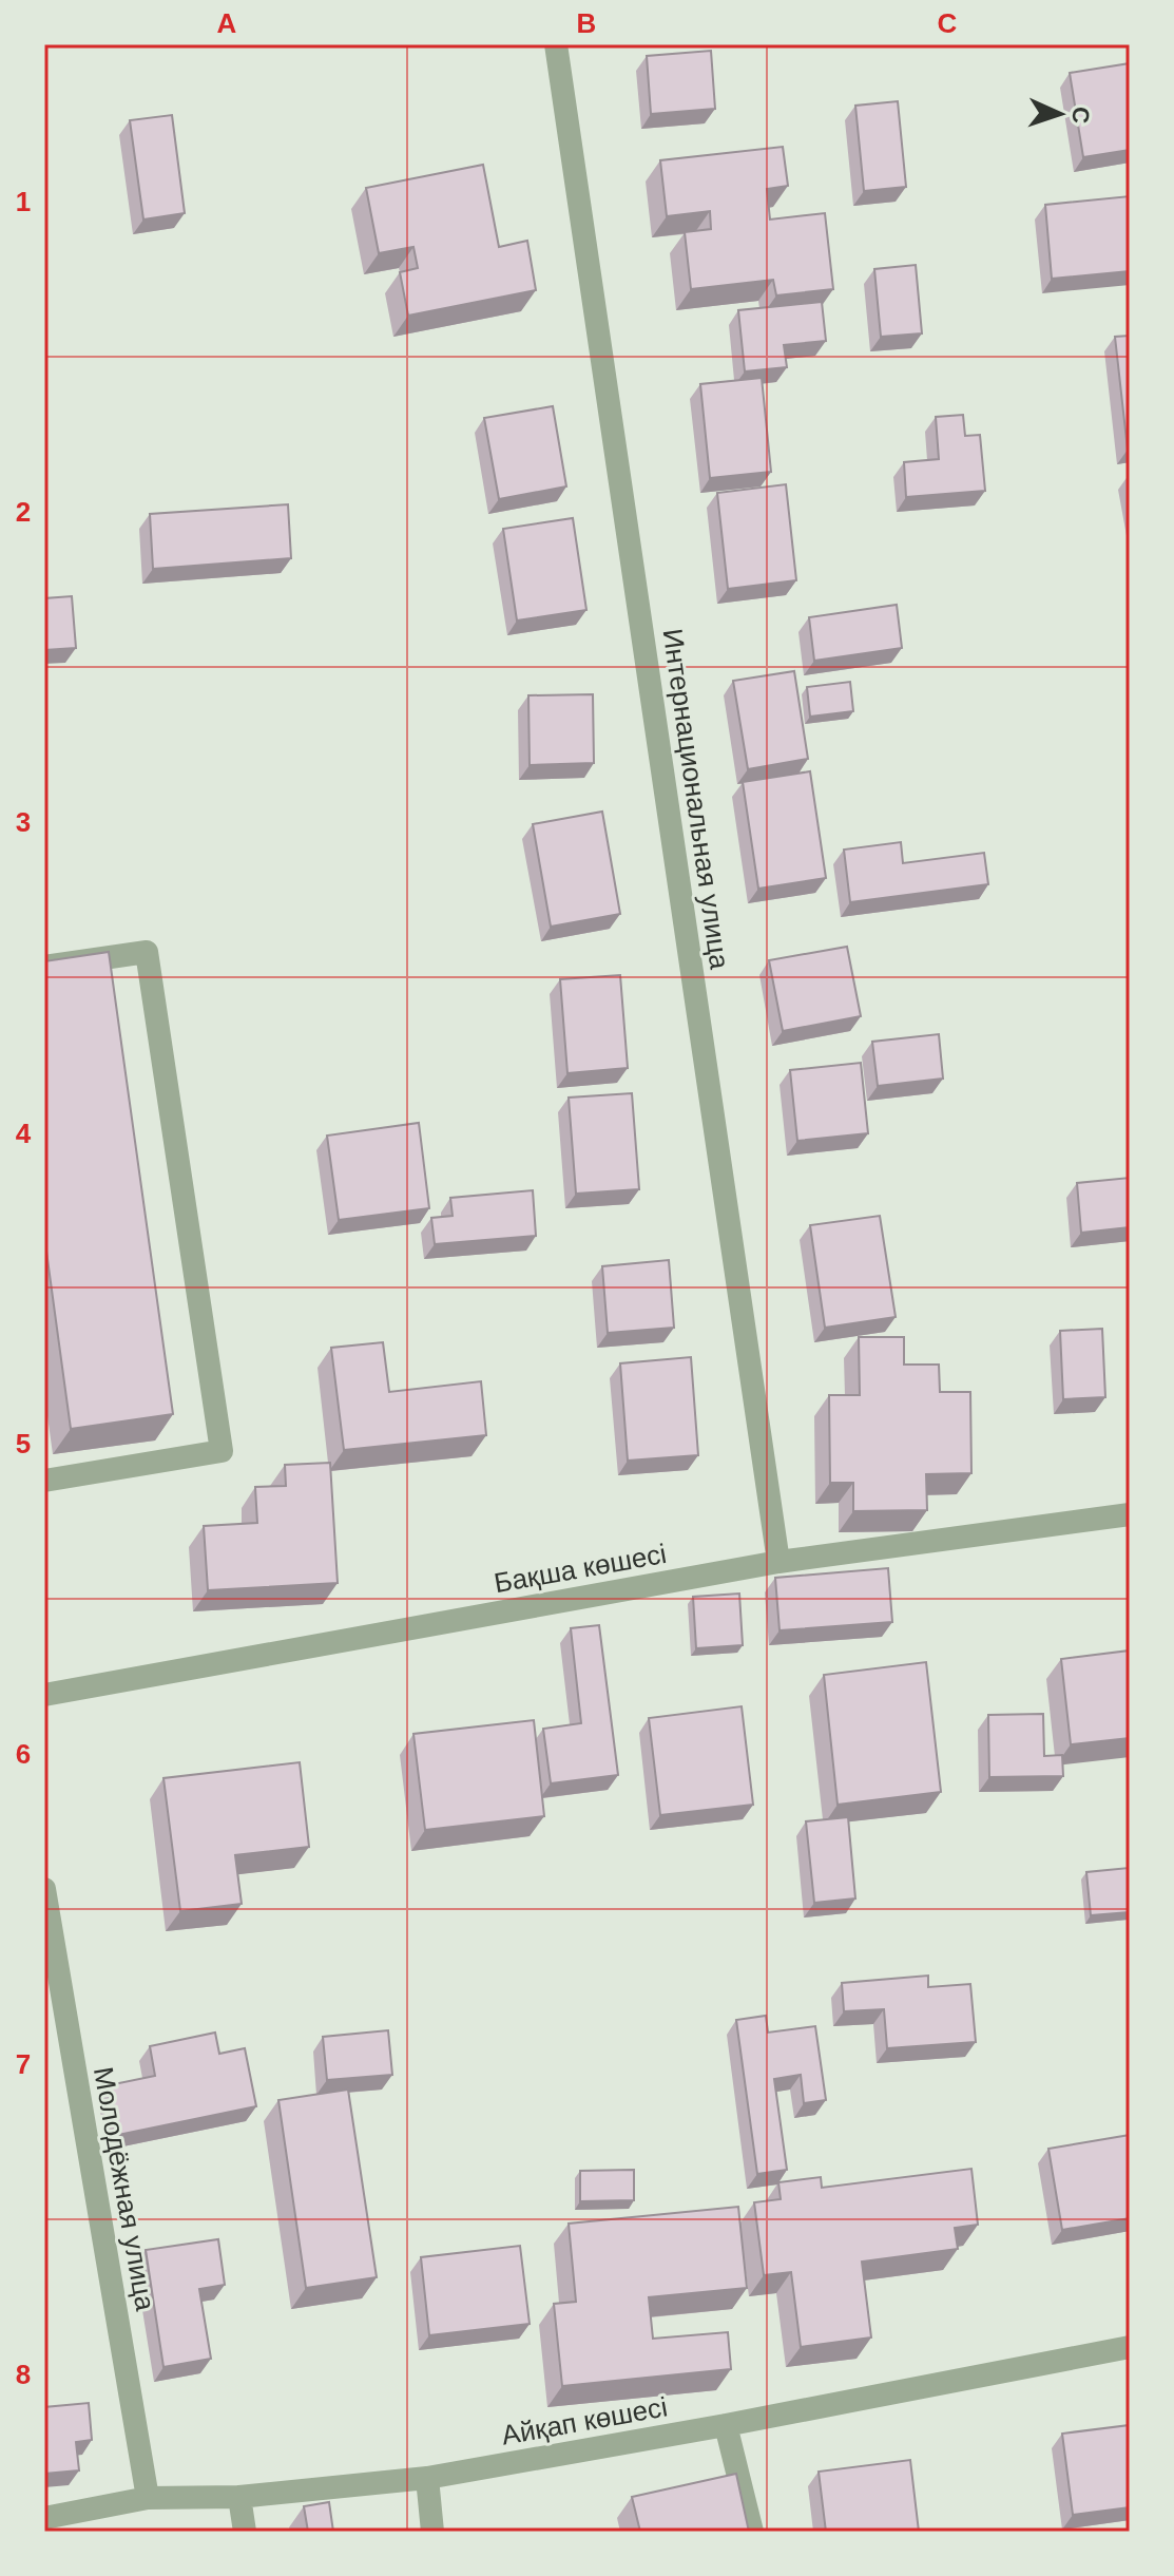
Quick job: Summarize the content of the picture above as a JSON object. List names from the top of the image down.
{
  "streets": {
    "street": [
      "Интернациональная улица",
      "Бақша көшесі",
      "Молодёжная улица",
      "Айқап көшесі"
    ]
  },
  "crossings": [
    ["Интернациональная улица", "Бақша көшесі"],
    ["Молодёжная улица", "Айқап көшесі"]
  ],
  "north": "right",
  "grid": {
    "columns": ["A", "B", "C"],
    "rows": [
      "1",
      "2",
      "3",
      "4",
      "5",
      "6",
      "7",
      "8"
    ]
  }
}
